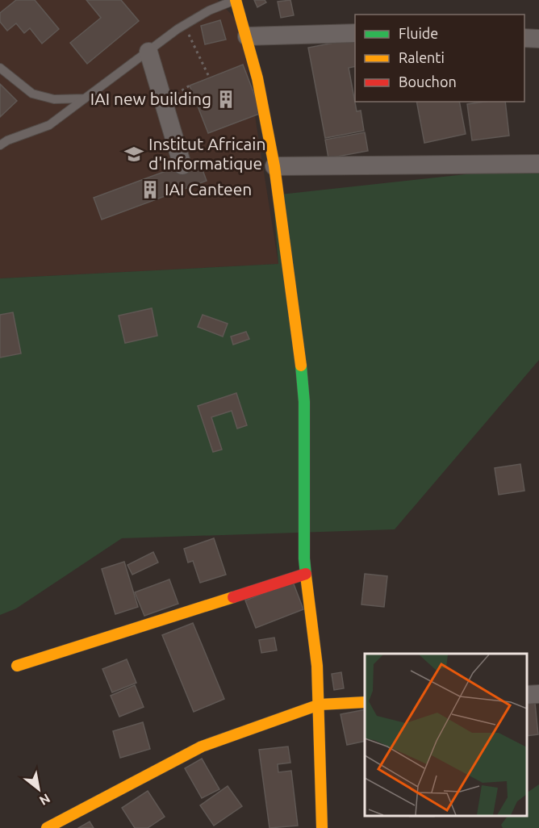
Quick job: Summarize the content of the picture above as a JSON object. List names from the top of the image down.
{
  "places": {
    "building": ["IAI new building", "IAI Canteen"],
    "school or university": ["Institut Africain d'Informatique"]
  },
  "legend": ["Fluide", "Ralenti", "Bouchon"],
  "north": "bottom right"
}
